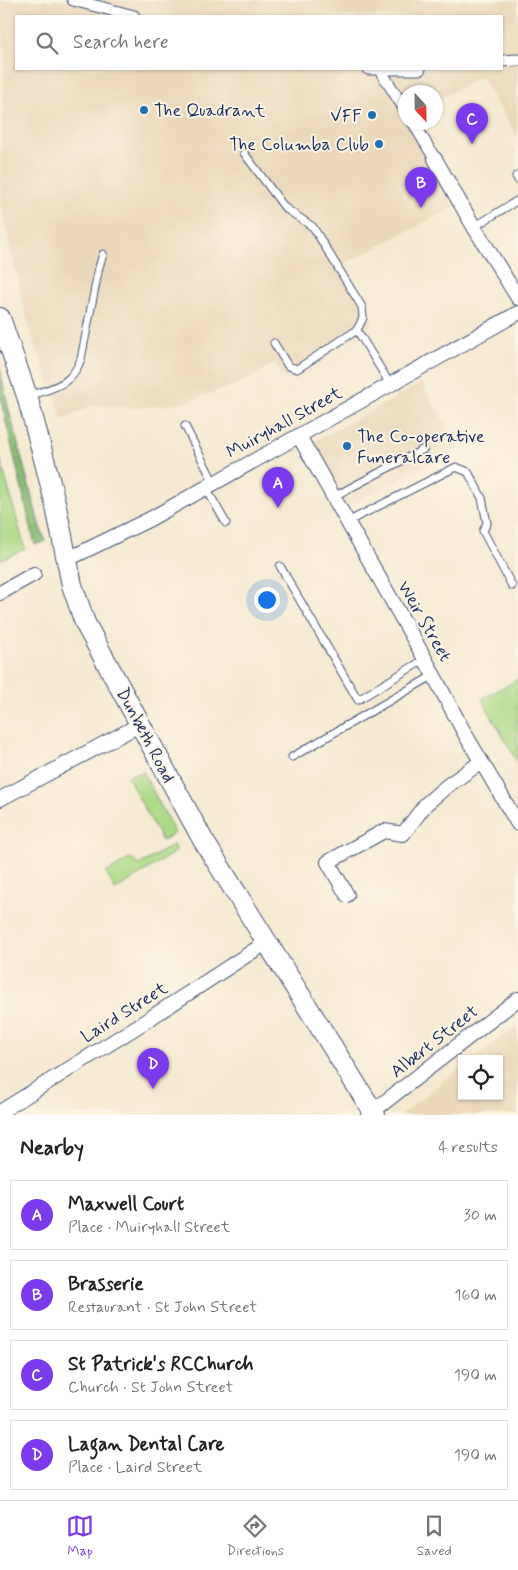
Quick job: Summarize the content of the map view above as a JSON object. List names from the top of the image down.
{
  "streets": {
    "main road": ["Dunbeth Road"],
    "street": [
      "Muiryhall Street",
      "Weir Street",
      "Laird Street",
      "Albert Street"
    ]
  },
  "crossings": [
    ["Muiryhall Street", "Weir Street"],
    ["Muiryhall Street", "Dunbeth Road"],
    ["Dunbeth Road", "Laird Street"],
    ["Dunbeth Road", "Albert Street"]
  ],
  "places": [
    "The Quadrant",
    "VFF",
    "The Columba Club",
    "The Co-operative Funeralcare"
  ],
  "north": "bottom",
  "page": {
    "search": "Search here",
    "pins": [
      "C",
      "B",
      "A",
      "D"
    ],
    "heading": ["Nearby", "4 results"],
    "list": [
      {
        "mark": "A",
        "name": "Maxwell Court",
        "note": "Place · Muiryhall Street",
        "value": "30 m"
      },
      {
        "mark": "B",
        "name": "Brasserie",
        "note": "Restaurant · St John Street",
        "value": "160 m"
      },
      {
        "mark": "C",
        "name": "St Patrick's RCChurch",
        "note": "Church · St John Street",
        "value": "190 m"
      },
      {
        "mark": "D",
        "name": "Lagan Dental Care",
        "note": "Place · Laird Street",
        "value": "190 m"
      }
    ],
    "nav": ["Map", "Directions", "Saved"]
  }
}
